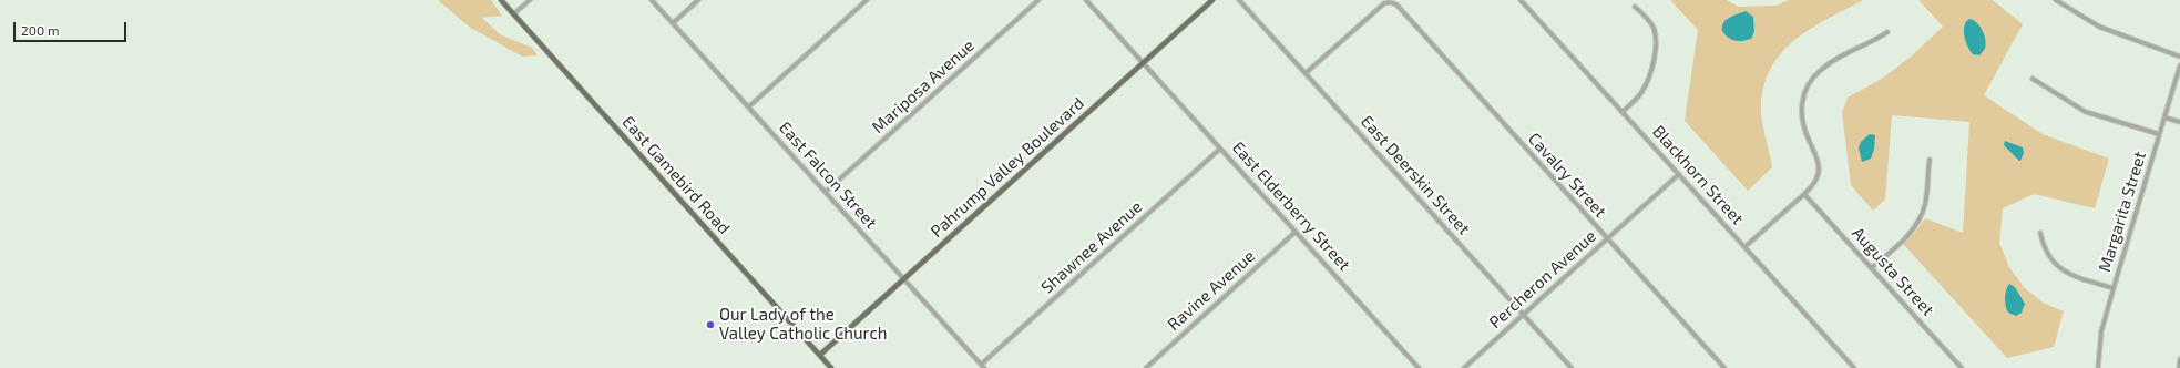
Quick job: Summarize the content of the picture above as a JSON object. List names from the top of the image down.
{
  "streets": {
    "main road": ["Pahrump Valley Boulevard", "East Gamebird Road"],
    "street": [
      "Mariposa Avenue",
      "East Falcon Street",
      "East Deerskin Street",
      "Cavalry Street",
      "Blackhorn Street",
      "East Elderberry Street",
      "Margarita Street",
      "Shawnee Avenue",
      "Augusta Street",
      "Percheron Avenue",
      "Ravine Avenue"
    ]
  },
  "crossings": [
    ["Mariposa Avenue", "East Falcon Street"],
    ["Pahrump Valley Boulevard", "East Gamebird Road"],
    ["Pahrump Valley Boulevard", "East Falcon Street"],
    ["Pahrump Valley Boulevard", "East Elderberry Street"],
    ["East Falcon Street", "Shawnee Avenue"],
    ["East Deerskin Street", "Cavalry Street"],
    ["East Deerskin Street", "Percheron Avenue"],
    ["Cavalry Street", "Percheron Avenue"],
    ["Blackhorn Street", "Percheron Avenue"],
    ["East Elderberry Street", "Shawnee Avenue"],
    ["East Elderberry Street", "Ravine Avenue"]
  ],
  "places": ["Our Lady of the Valley Catholic Church"],
  "scale_bar": "200 m"
}
